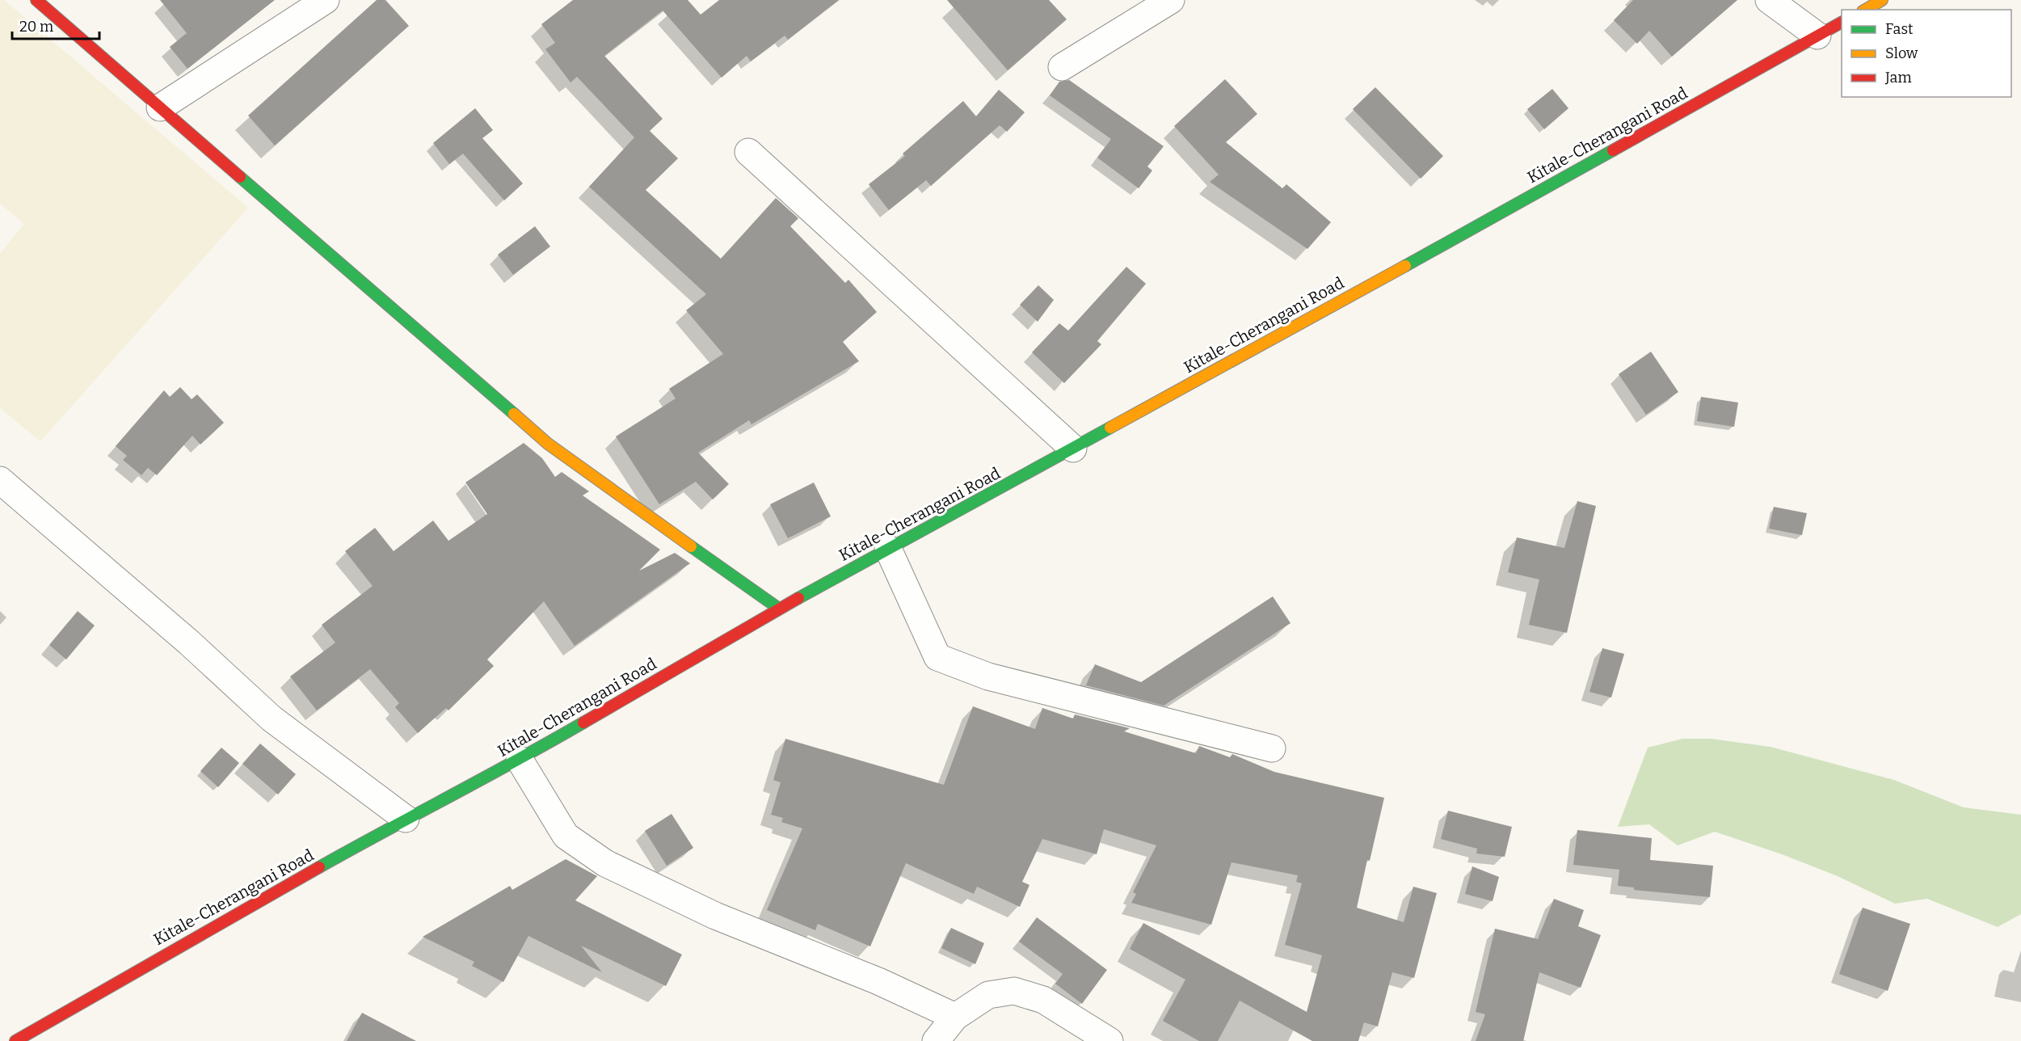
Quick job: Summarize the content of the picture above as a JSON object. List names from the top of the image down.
{
  "streets": {
    "main road": ["Kitale-Cherangani Road"]
  },
  "legend": ["Fast", "Slow", "Jam"],
  "scale_bar": "20 m"
}
